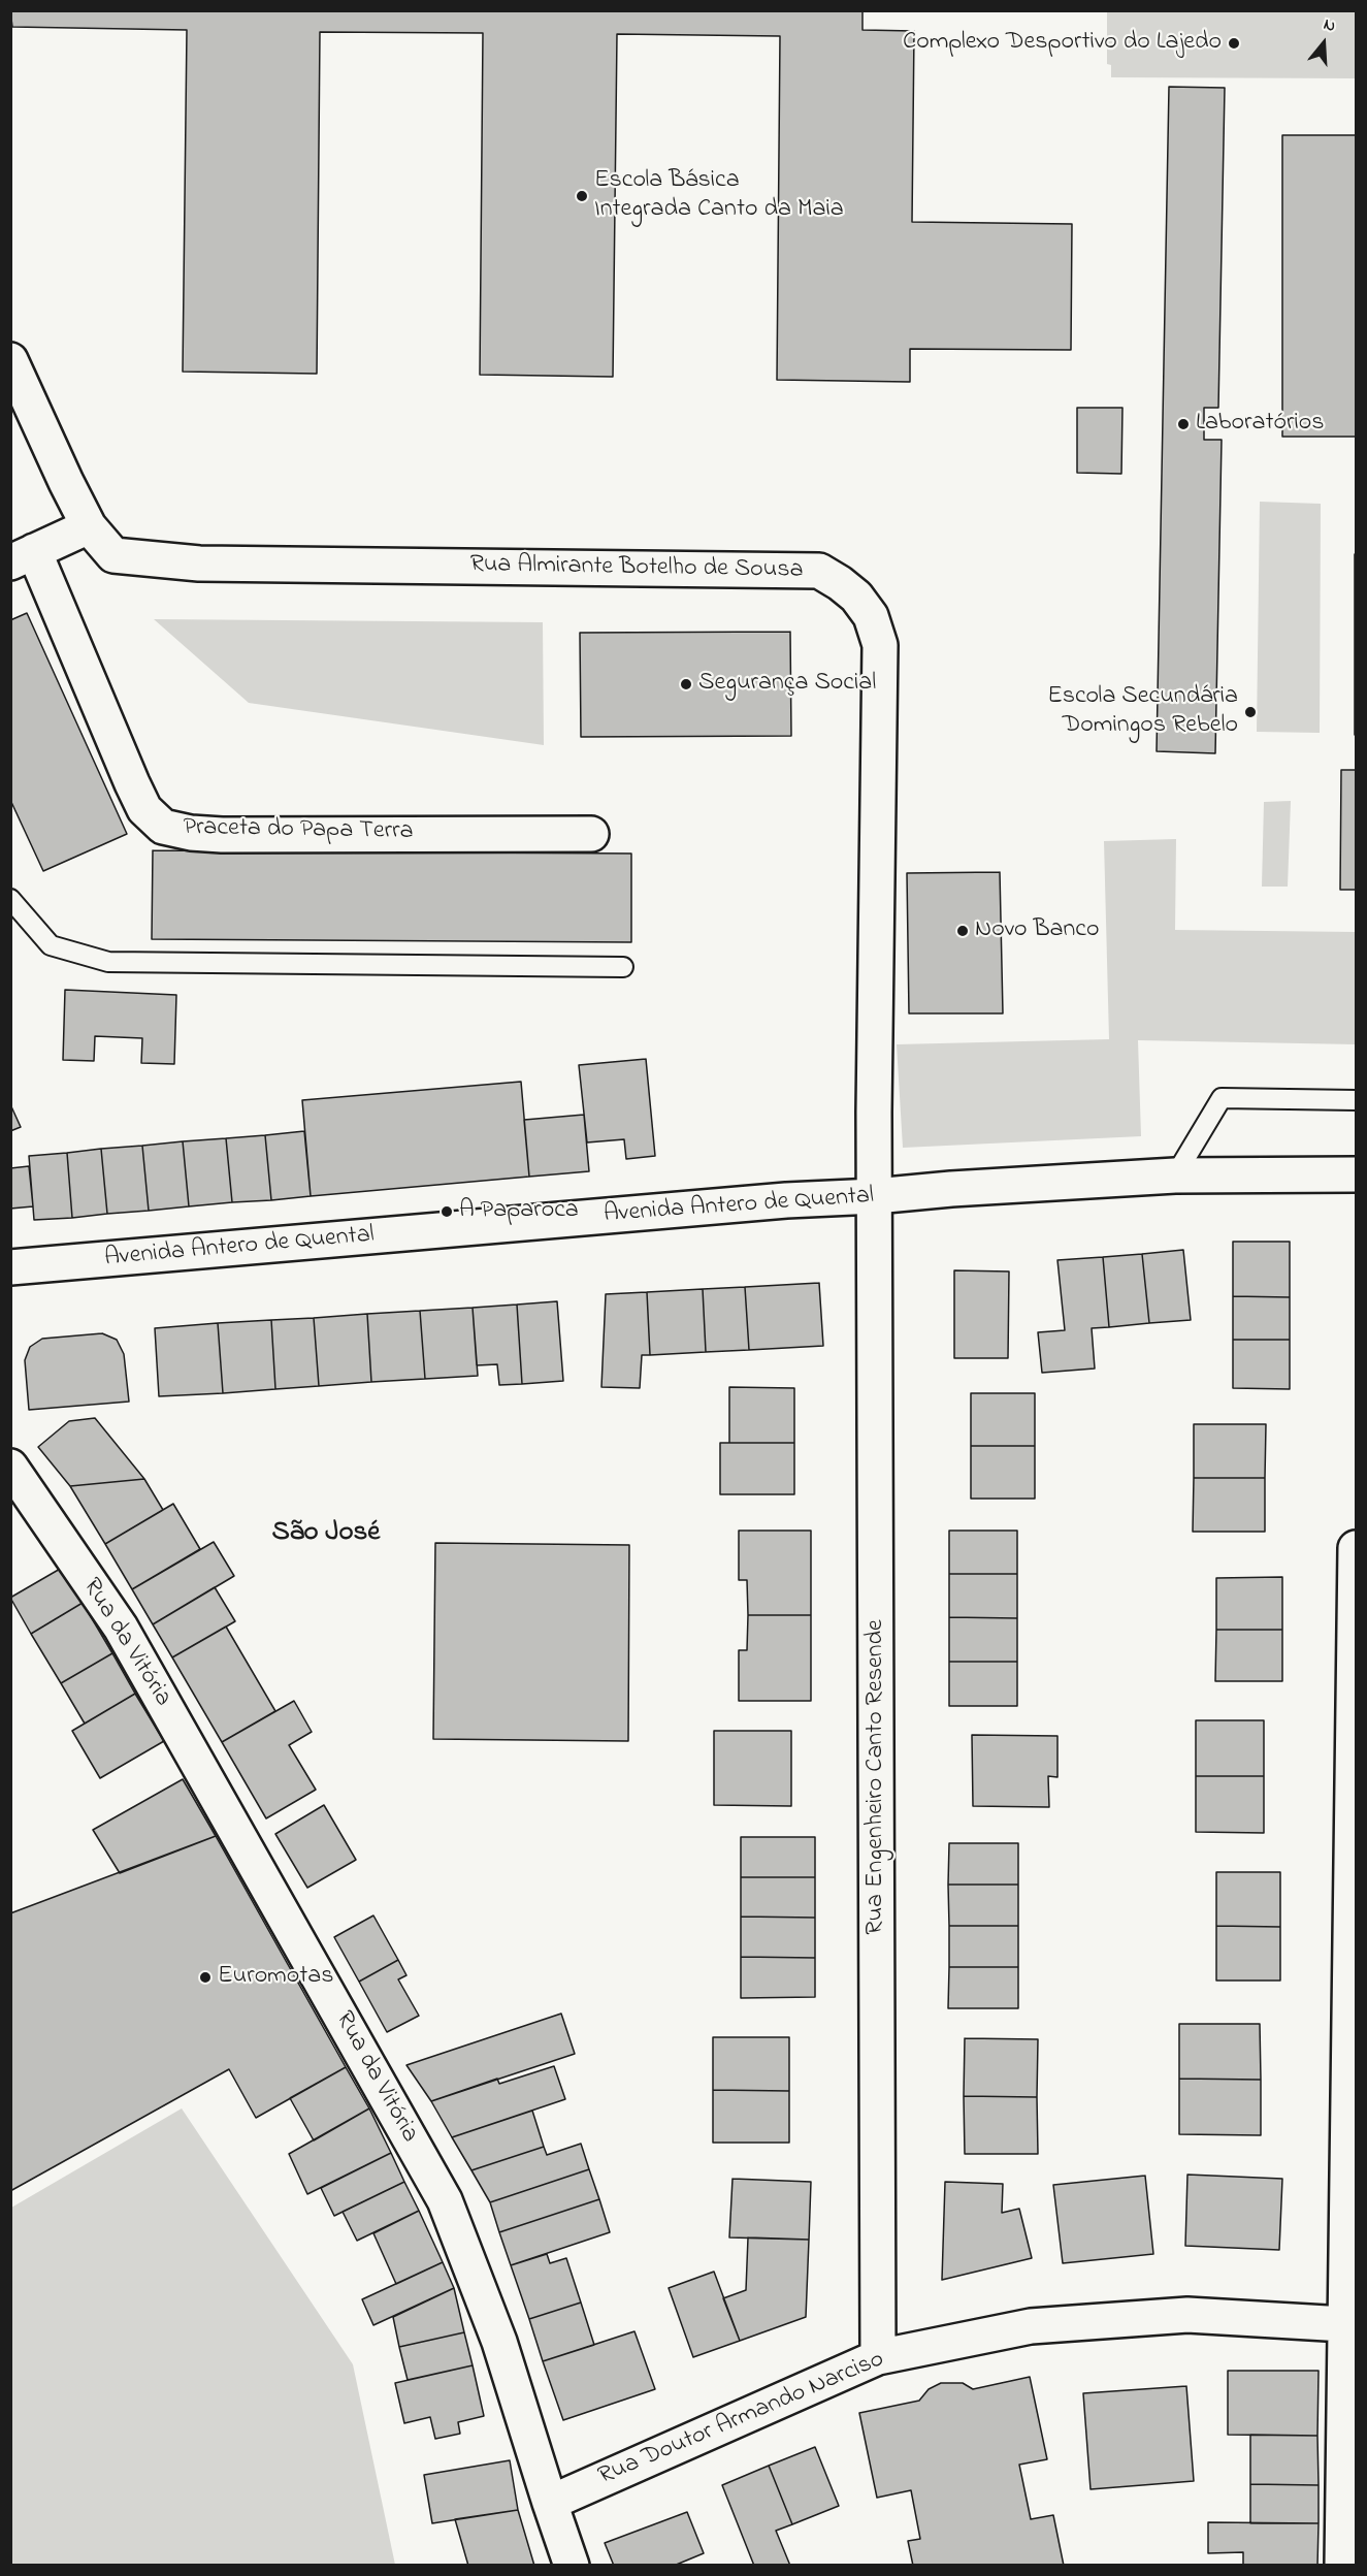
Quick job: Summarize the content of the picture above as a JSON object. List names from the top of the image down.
{
  "streets": {
    "street": [
      "Rua Almirante Botelho de Sousa",
      "Praceta do Papa Terra",
      "Avenida Antero de Quental",
      "Rua da Vitória",
      "Rua Engenheiro Canto Resende",
      "Rua Doutor Armando Narciso"
    ]
  },
  "crossings": [
    ["Rua Almirante Botelho de Sousa", "Avenida Antero de Quental"],
    ["Rua Almirante Botelho de Sousa", "Rua Engenheiro Canto Resende"],
    ["Avenida Antero de Quental", "Rua Engenheiro Canto Resende"],
    ["Rua da Vitória", "Rua Doutor Armando Narciso"],
    ["Rua Engenheiro Canto Resende", "Rua Doutor Armando Narciso"]
  ],
  "districts": ["São José"],
  "places": [
    "Complexo Desportivo do Lajedo",
    "Escola Básica Integrada Canto da Maia",
    "Laboratórios",
    "Segurança Social",
    "Escola Secundária Domingos Rebelo",
    "Novo Banco",
    "A Paparoca",
    "Euromotas"
  ],
  "north": "top"
}
